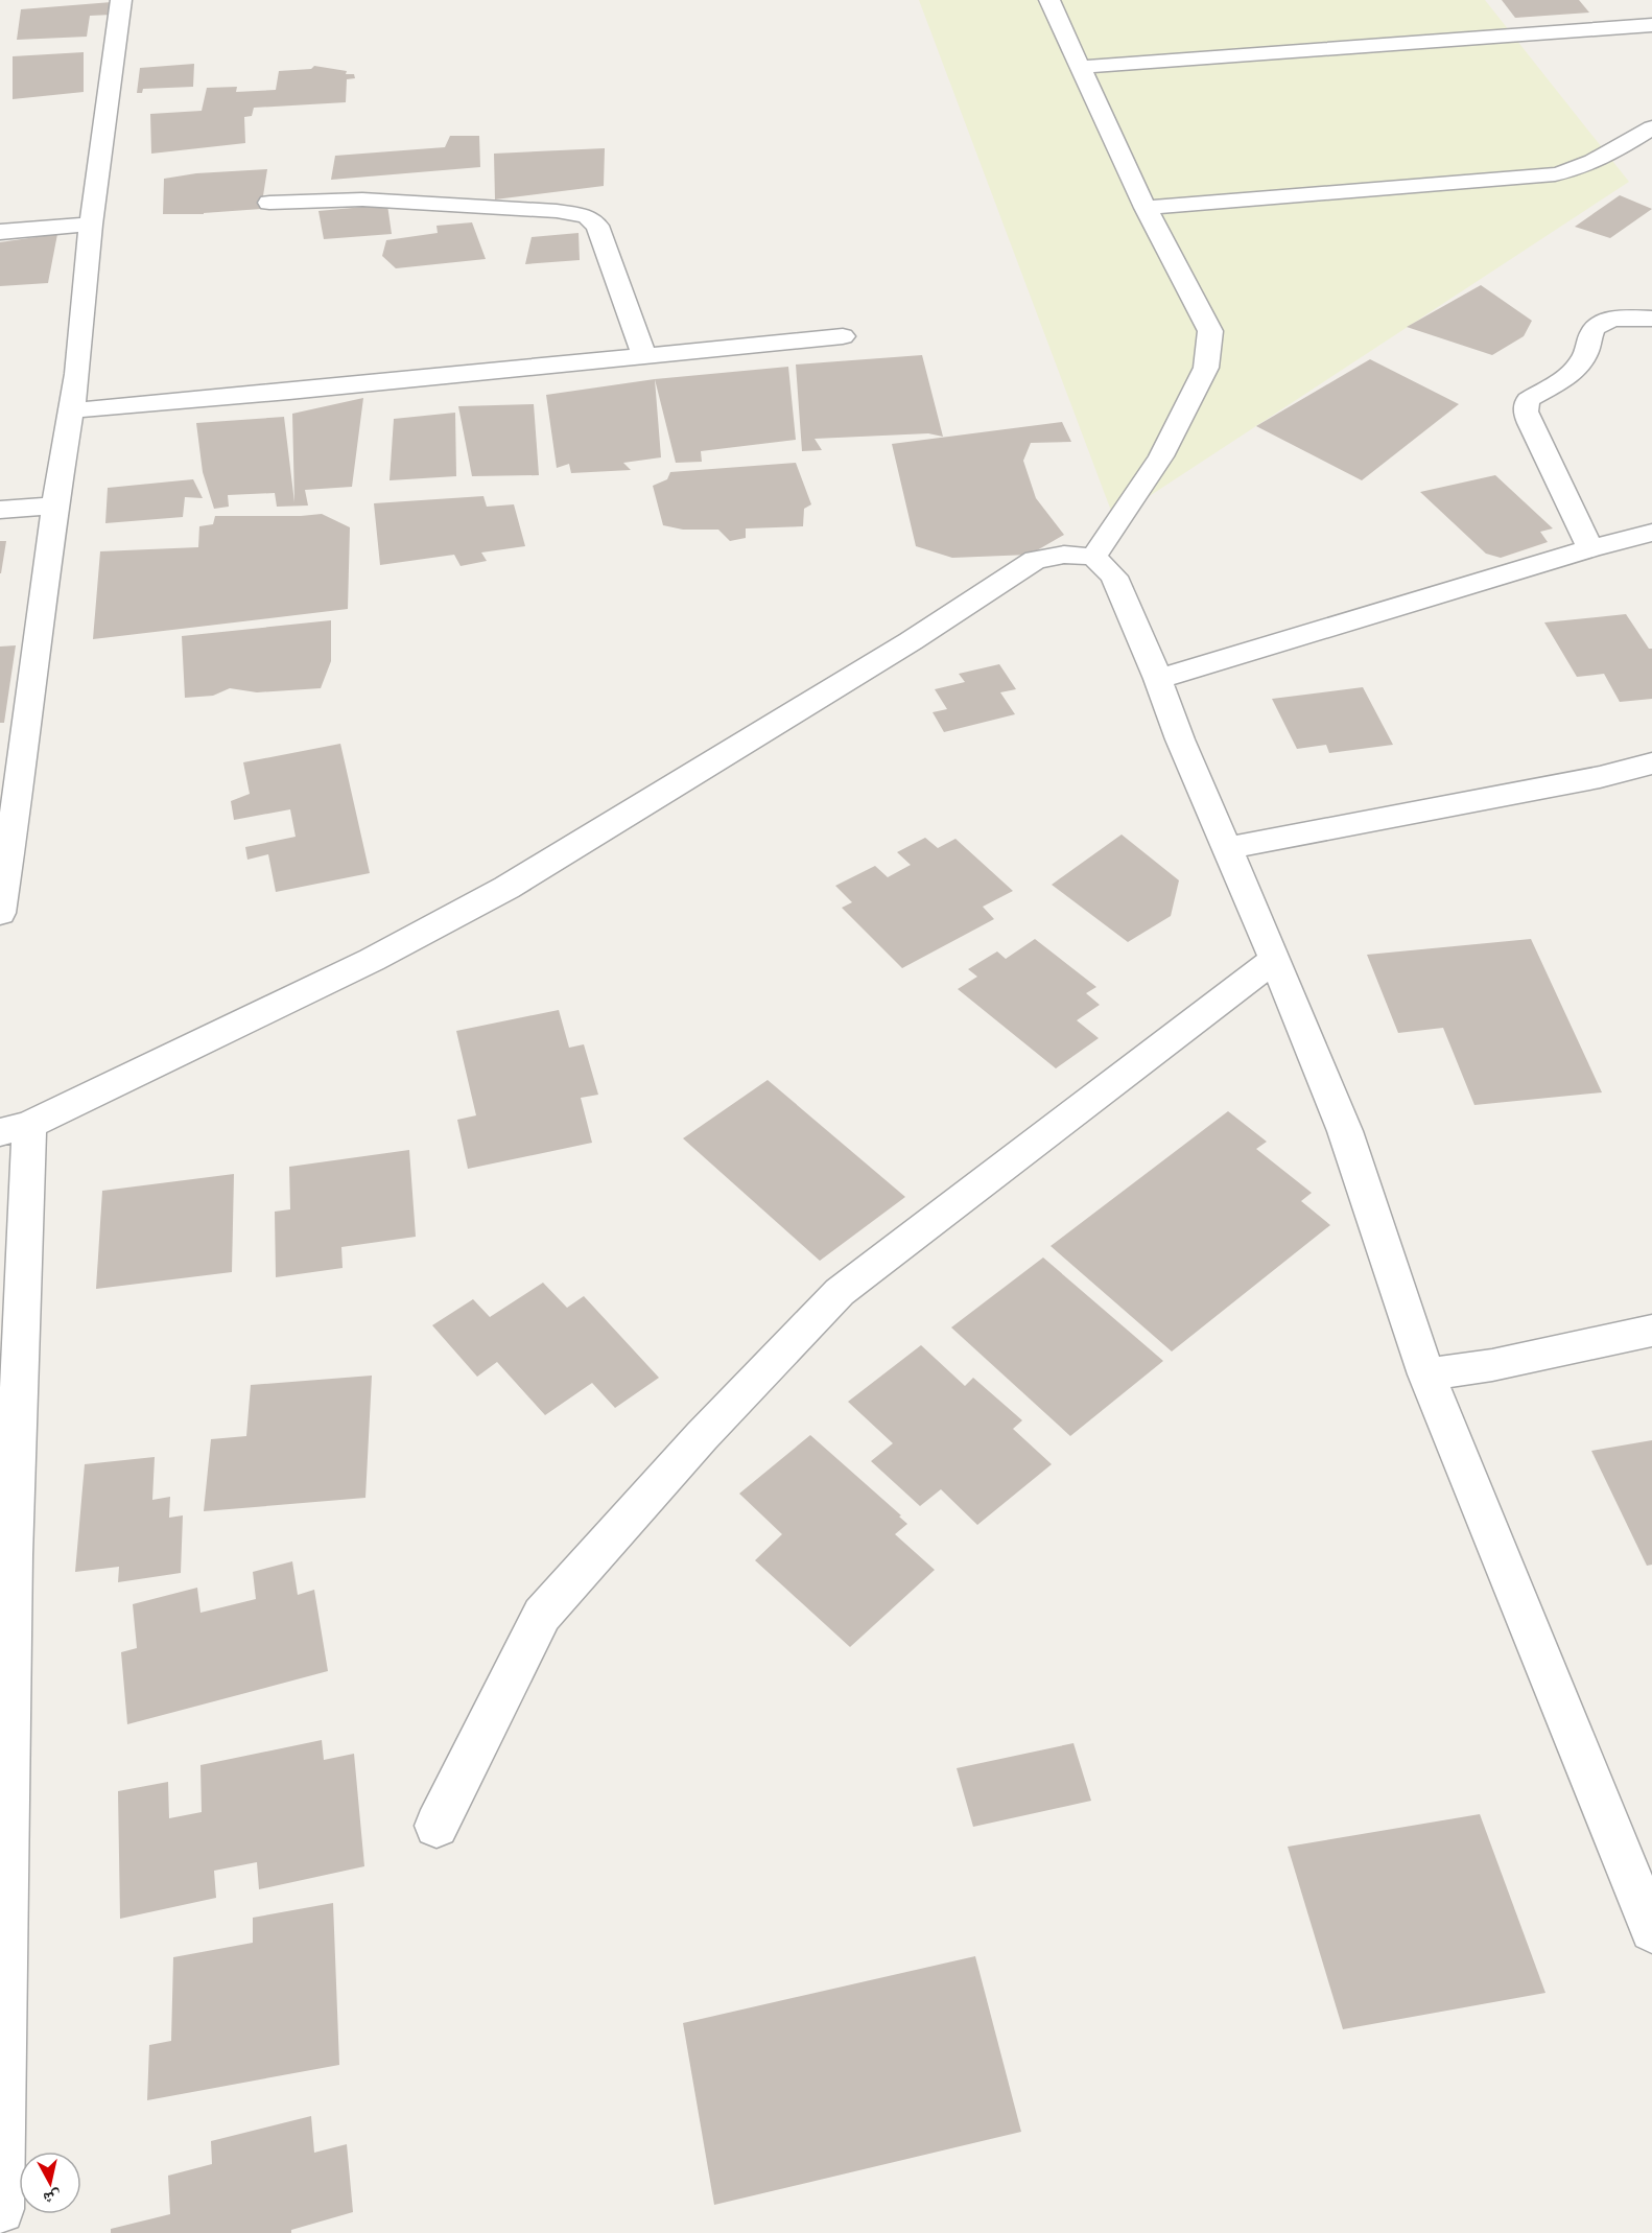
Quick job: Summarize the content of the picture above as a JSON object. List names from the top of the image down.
{
  "north": "bottom"
}
